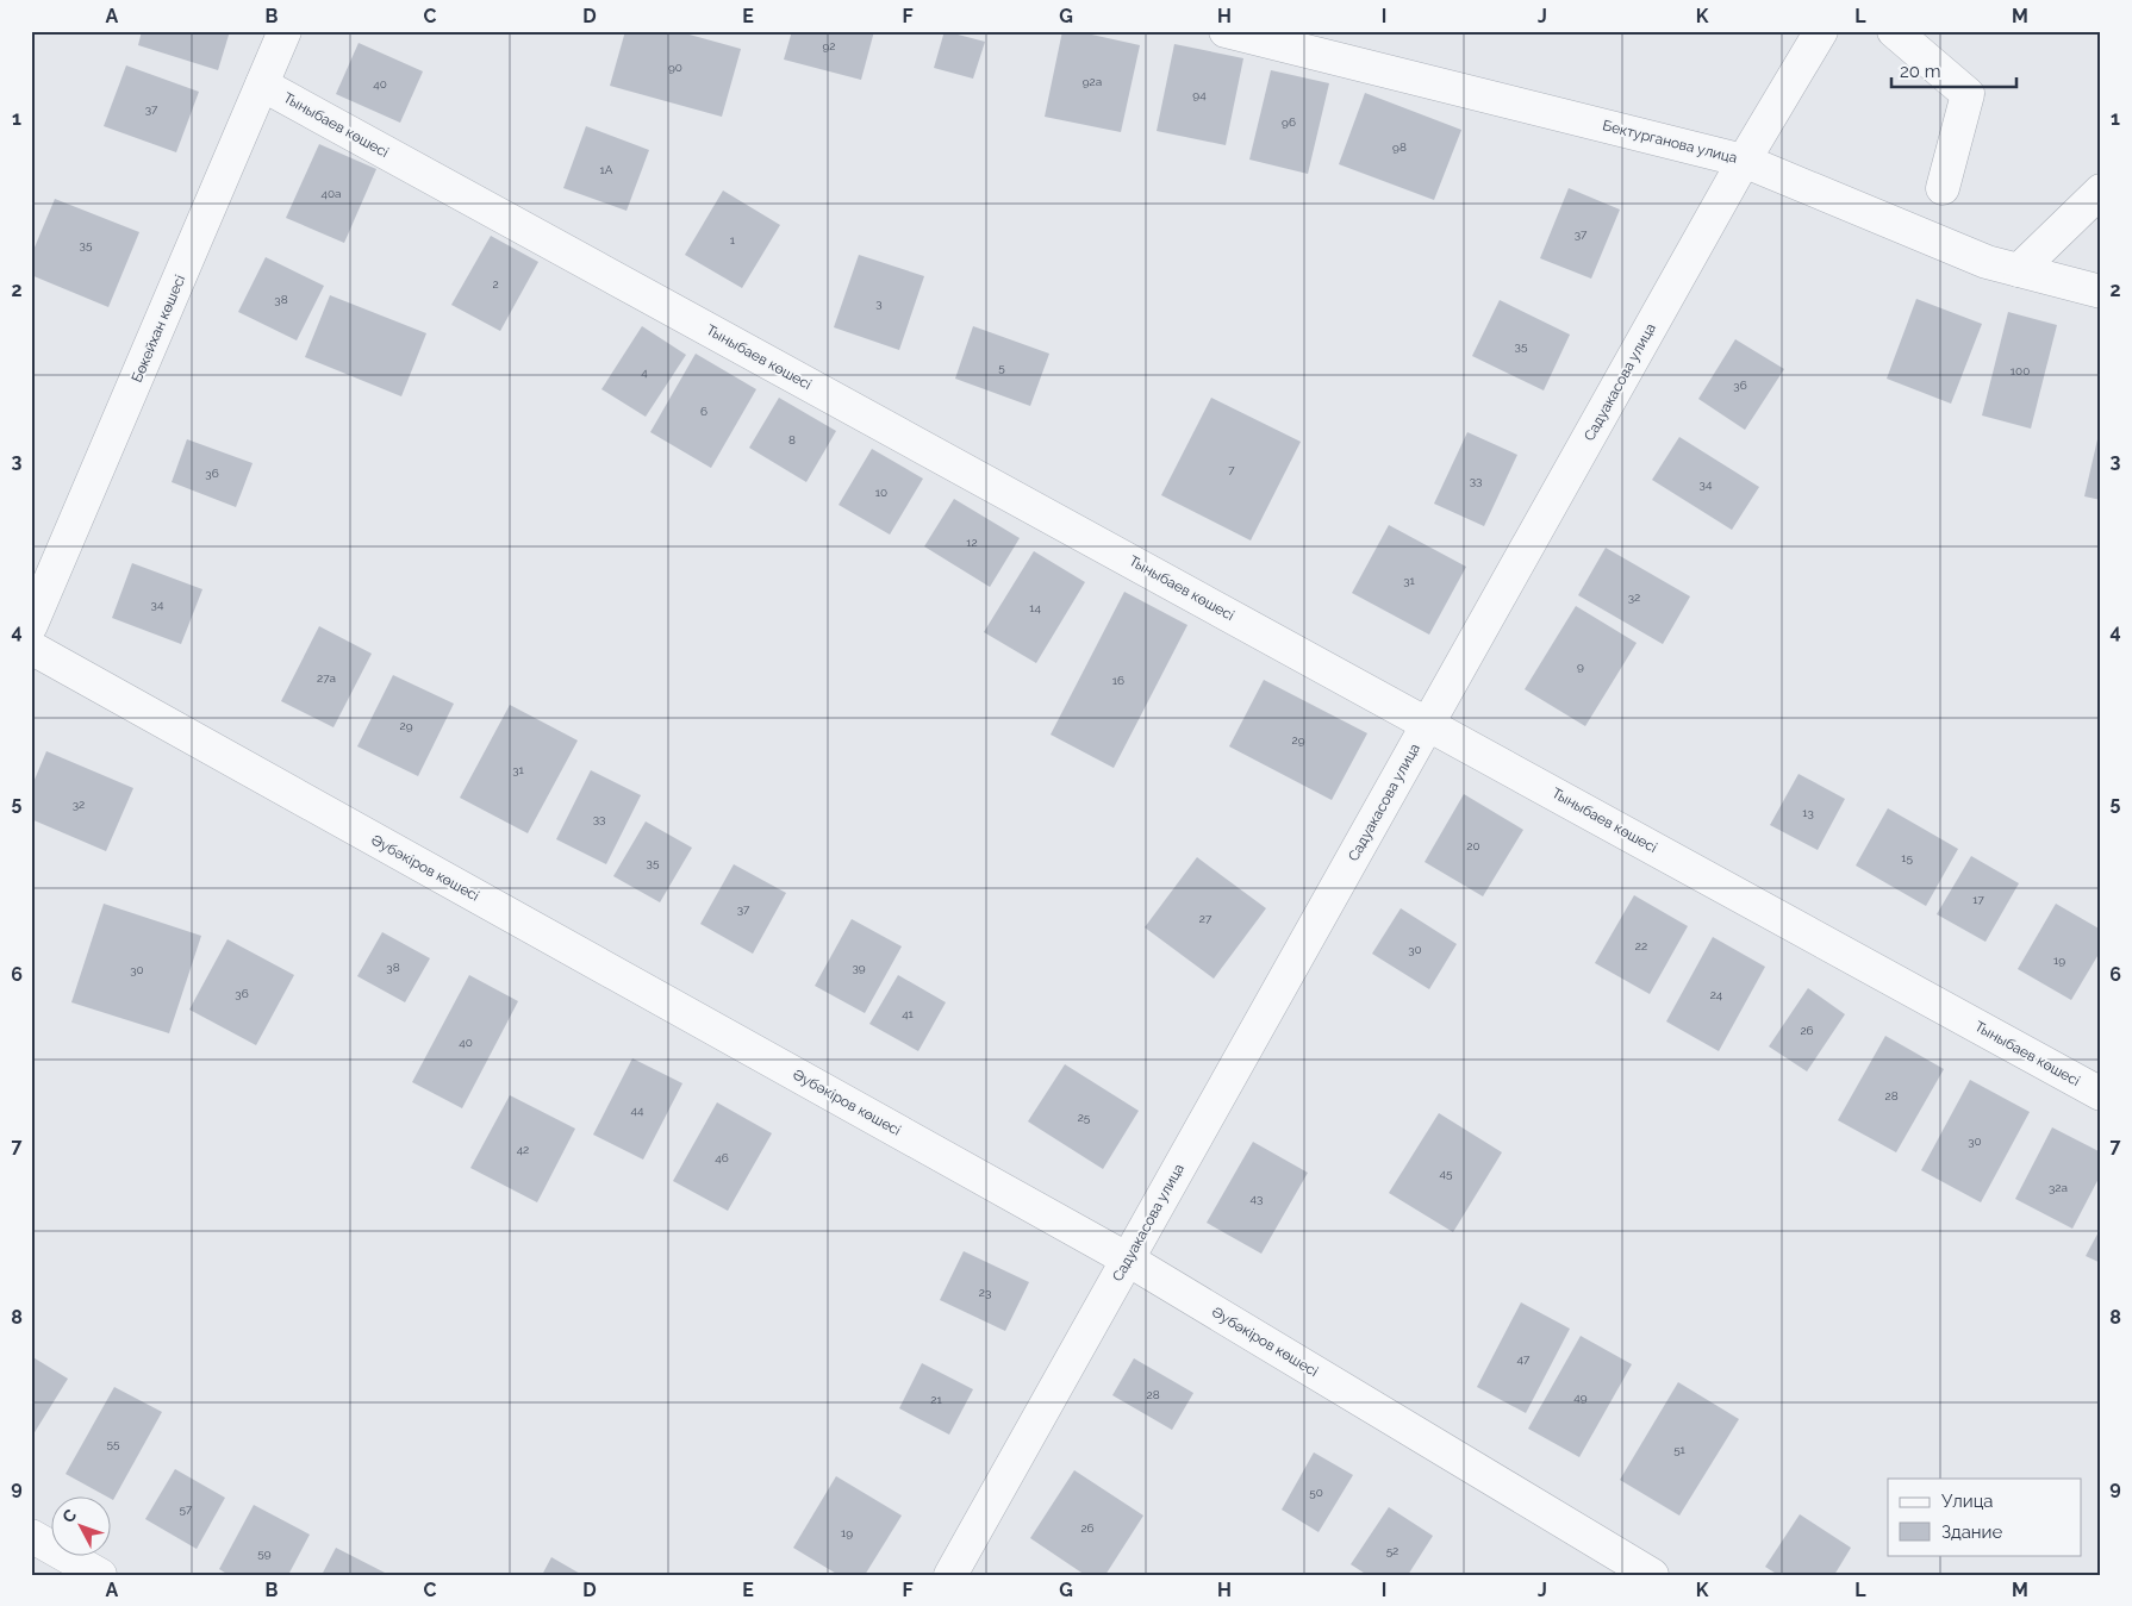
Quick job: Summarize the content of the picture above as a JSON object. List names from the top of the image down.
{
  "streets": {
    "street": [
      "Тыныбаев көшесі",
      "Бектурганова улица",
      "Бөкейхан көшесі",
      "Садуакасова улица",
      "Әубәкіров көшесі"
    ]
  },
  "crossings": [
    ["Тыныбаев көшесі", "Бөкейхан көшесі"],
    ["Тыныбаев көшесі", "Садуакасова улица"],
    ["Бектурганова улица", "Садуакасова улица"],
    ["Садуакасова улица", "Әубәкіров көшесі"]
  ],
  "house_numbers": [
    "92",
    "90",
    "92а",
    "40",
    "94",
    "37",
    "96",
    "98",
    "1А",
    "40а",
    "37",
    "1",
    "35",
    "2",
    "38",
    "3",
    "35",
    "5",
    "100",
    "4",
    "36",
    "6",
    "8",
    "7",
    "36",
    "33",
    "34",
    "10",
    "12",
    "31",
    "32",
    "34",
    "14",
    "9",
    "27а",
    "16",
    "29",
    "29",
    "31",
    "32",
    "13",
    "33",
    "20",
    "15",
    "35",
    "17",
    "37",
    "27",
    "22",
    "30",
    "19",
    "38",
    "39",
    "30",
    "36",
    "24",
    "41",
    "26",
    "40",
    "28",
    "44",
    "25",
    "30",
    "42",
    "46",
    "45",
    "32а",
    "43",
    "23",
    "47",
    "28",
    "49",
    "21",
    "55",
    "51",
    "50",
    "57",
    "26",
    "19",
    "52",
    "59"
  ],
  "legend": ["Улица", "Здание"],
  "scale_bar": "20 m",
  "north": "top left",
  "grid": {
    "columns": [
      "A",
      "B",
      "C",
      "D",
      "E",
      "F",
      "G",
      "H",
      "I",
      "J",
      "K",
      "L",
      "M"
    ],
    "rows": [
      "1",
      "2",
      "3",
      "4",
      "5",
      "6",
      "7",
      "8",
      "9"
    ]
  }
}
